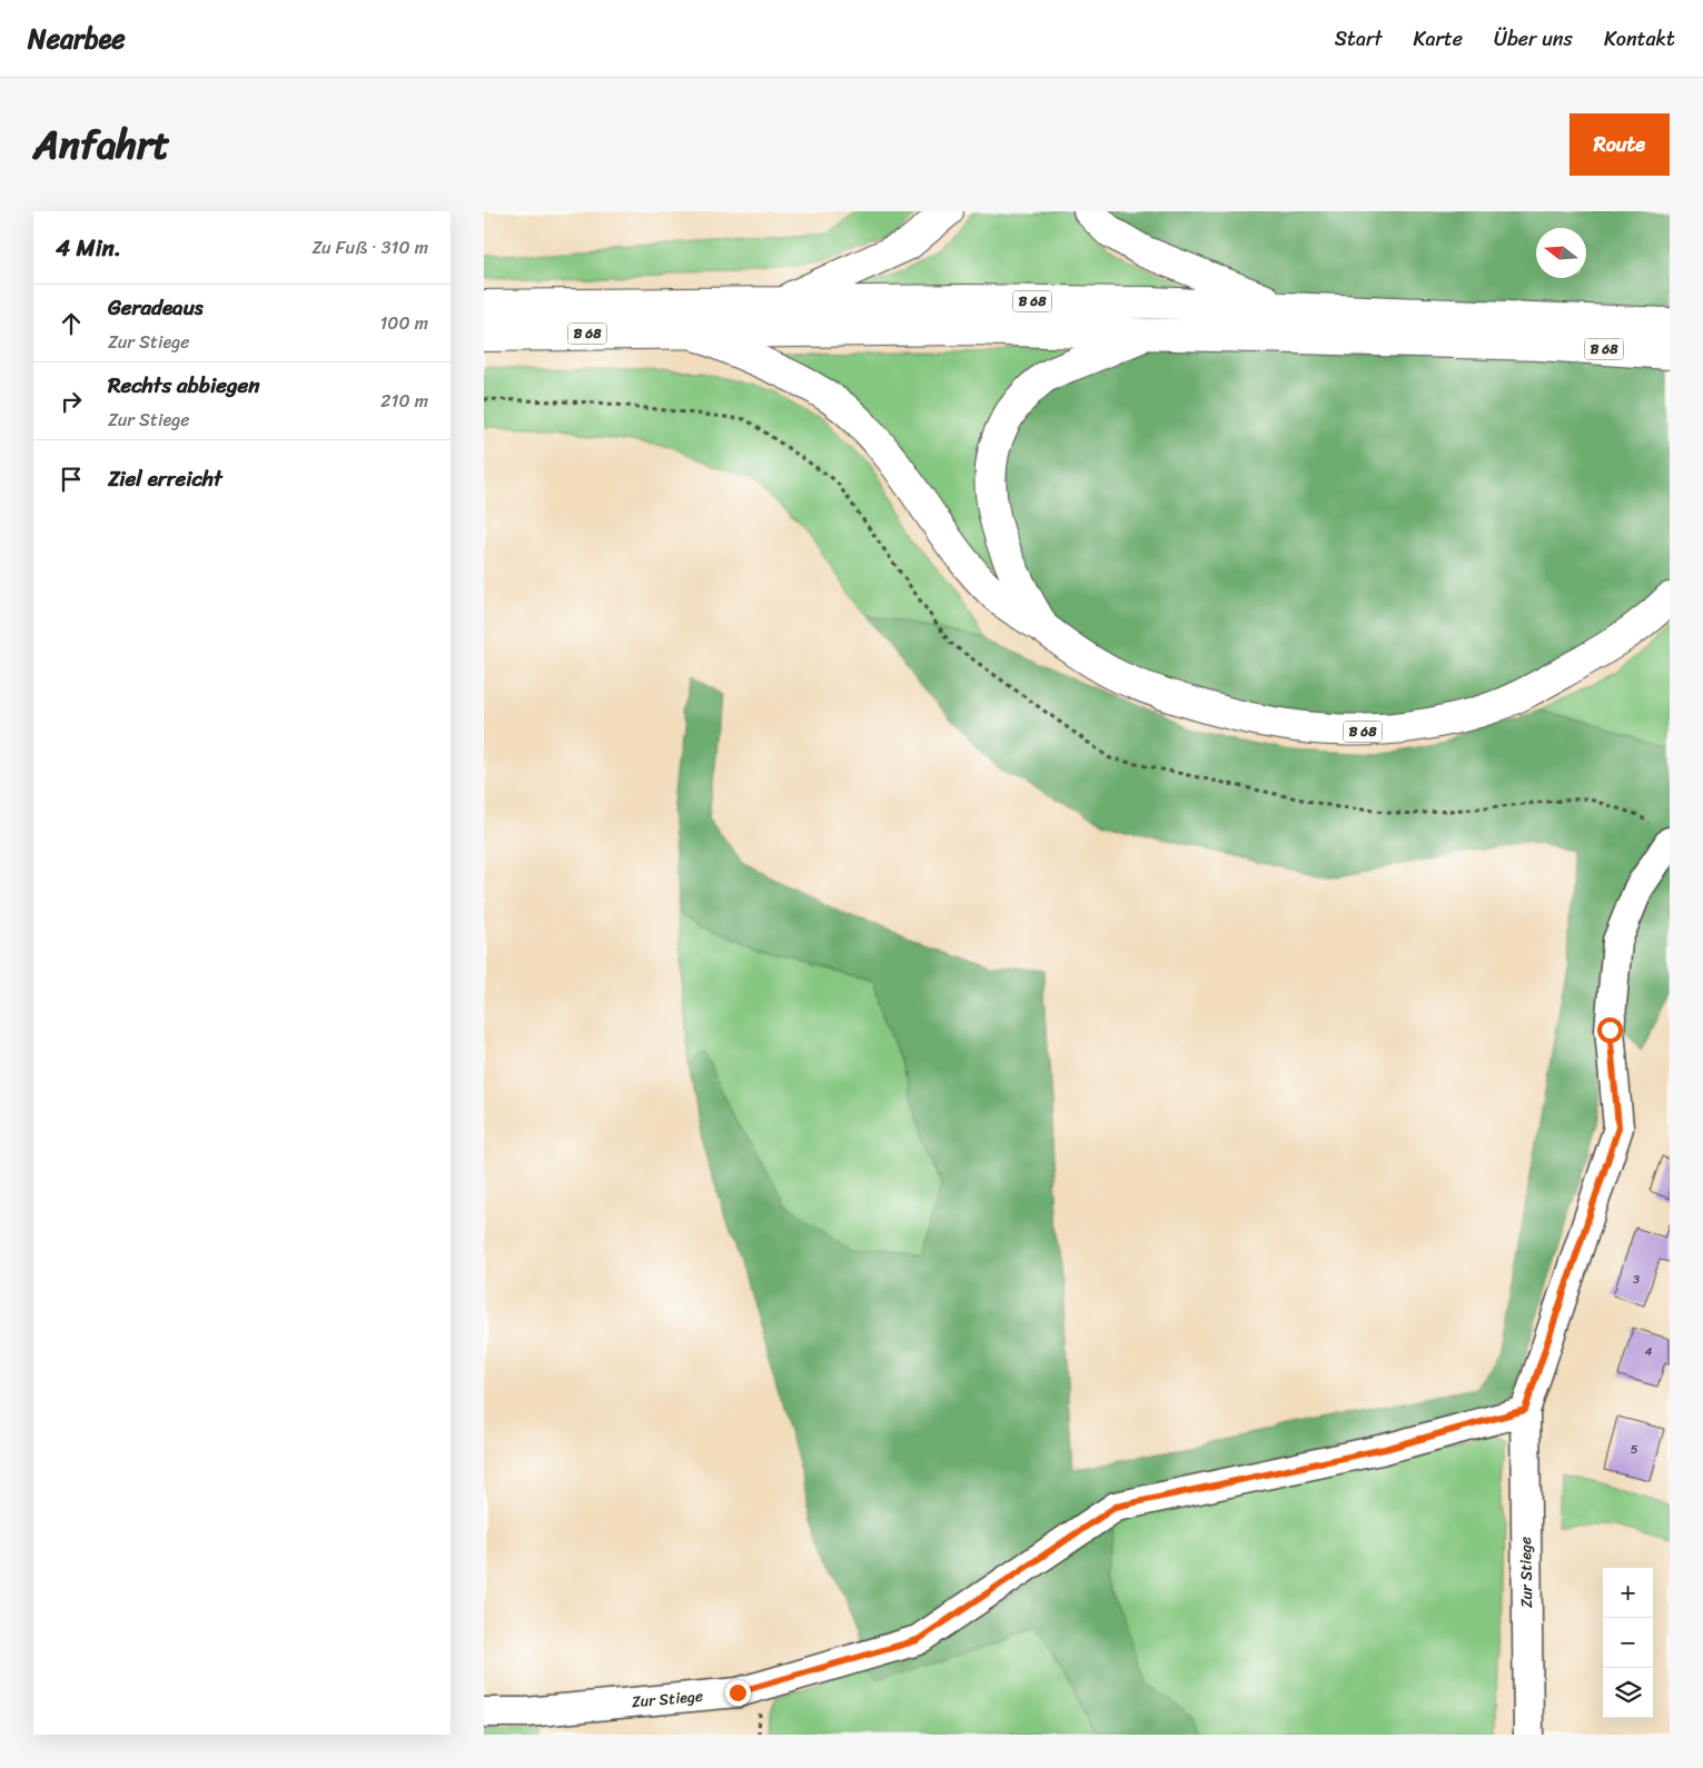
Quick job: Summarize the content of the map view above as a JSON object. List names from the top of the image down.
{
  "streets": {
    "highway": ["B 68"],
    "street": ["Zur Stiege"]
  },
  "house_numbers": ["3", "4", "5"],
  "north": "left",
  "page": {
    "header": "Nearbee",
    "nav": [
      "Start",
      "Karte",
      "Über uns",
      "Kontakt"
    ],
    "title": "Anfahrt",
    "buttons": "Route",
    "heading": ["4 Min.", "Zu Fuß · 310 m"],
    "list": [
      ["Geradeaus", "Zur Stiege", "100 m"],
      ["Rechts abbiegen", "Zur Stiege", "210 m"],
      "Ziel erreicht"
    ],
    "map_buttons": ["+", "−"]
  }
}
